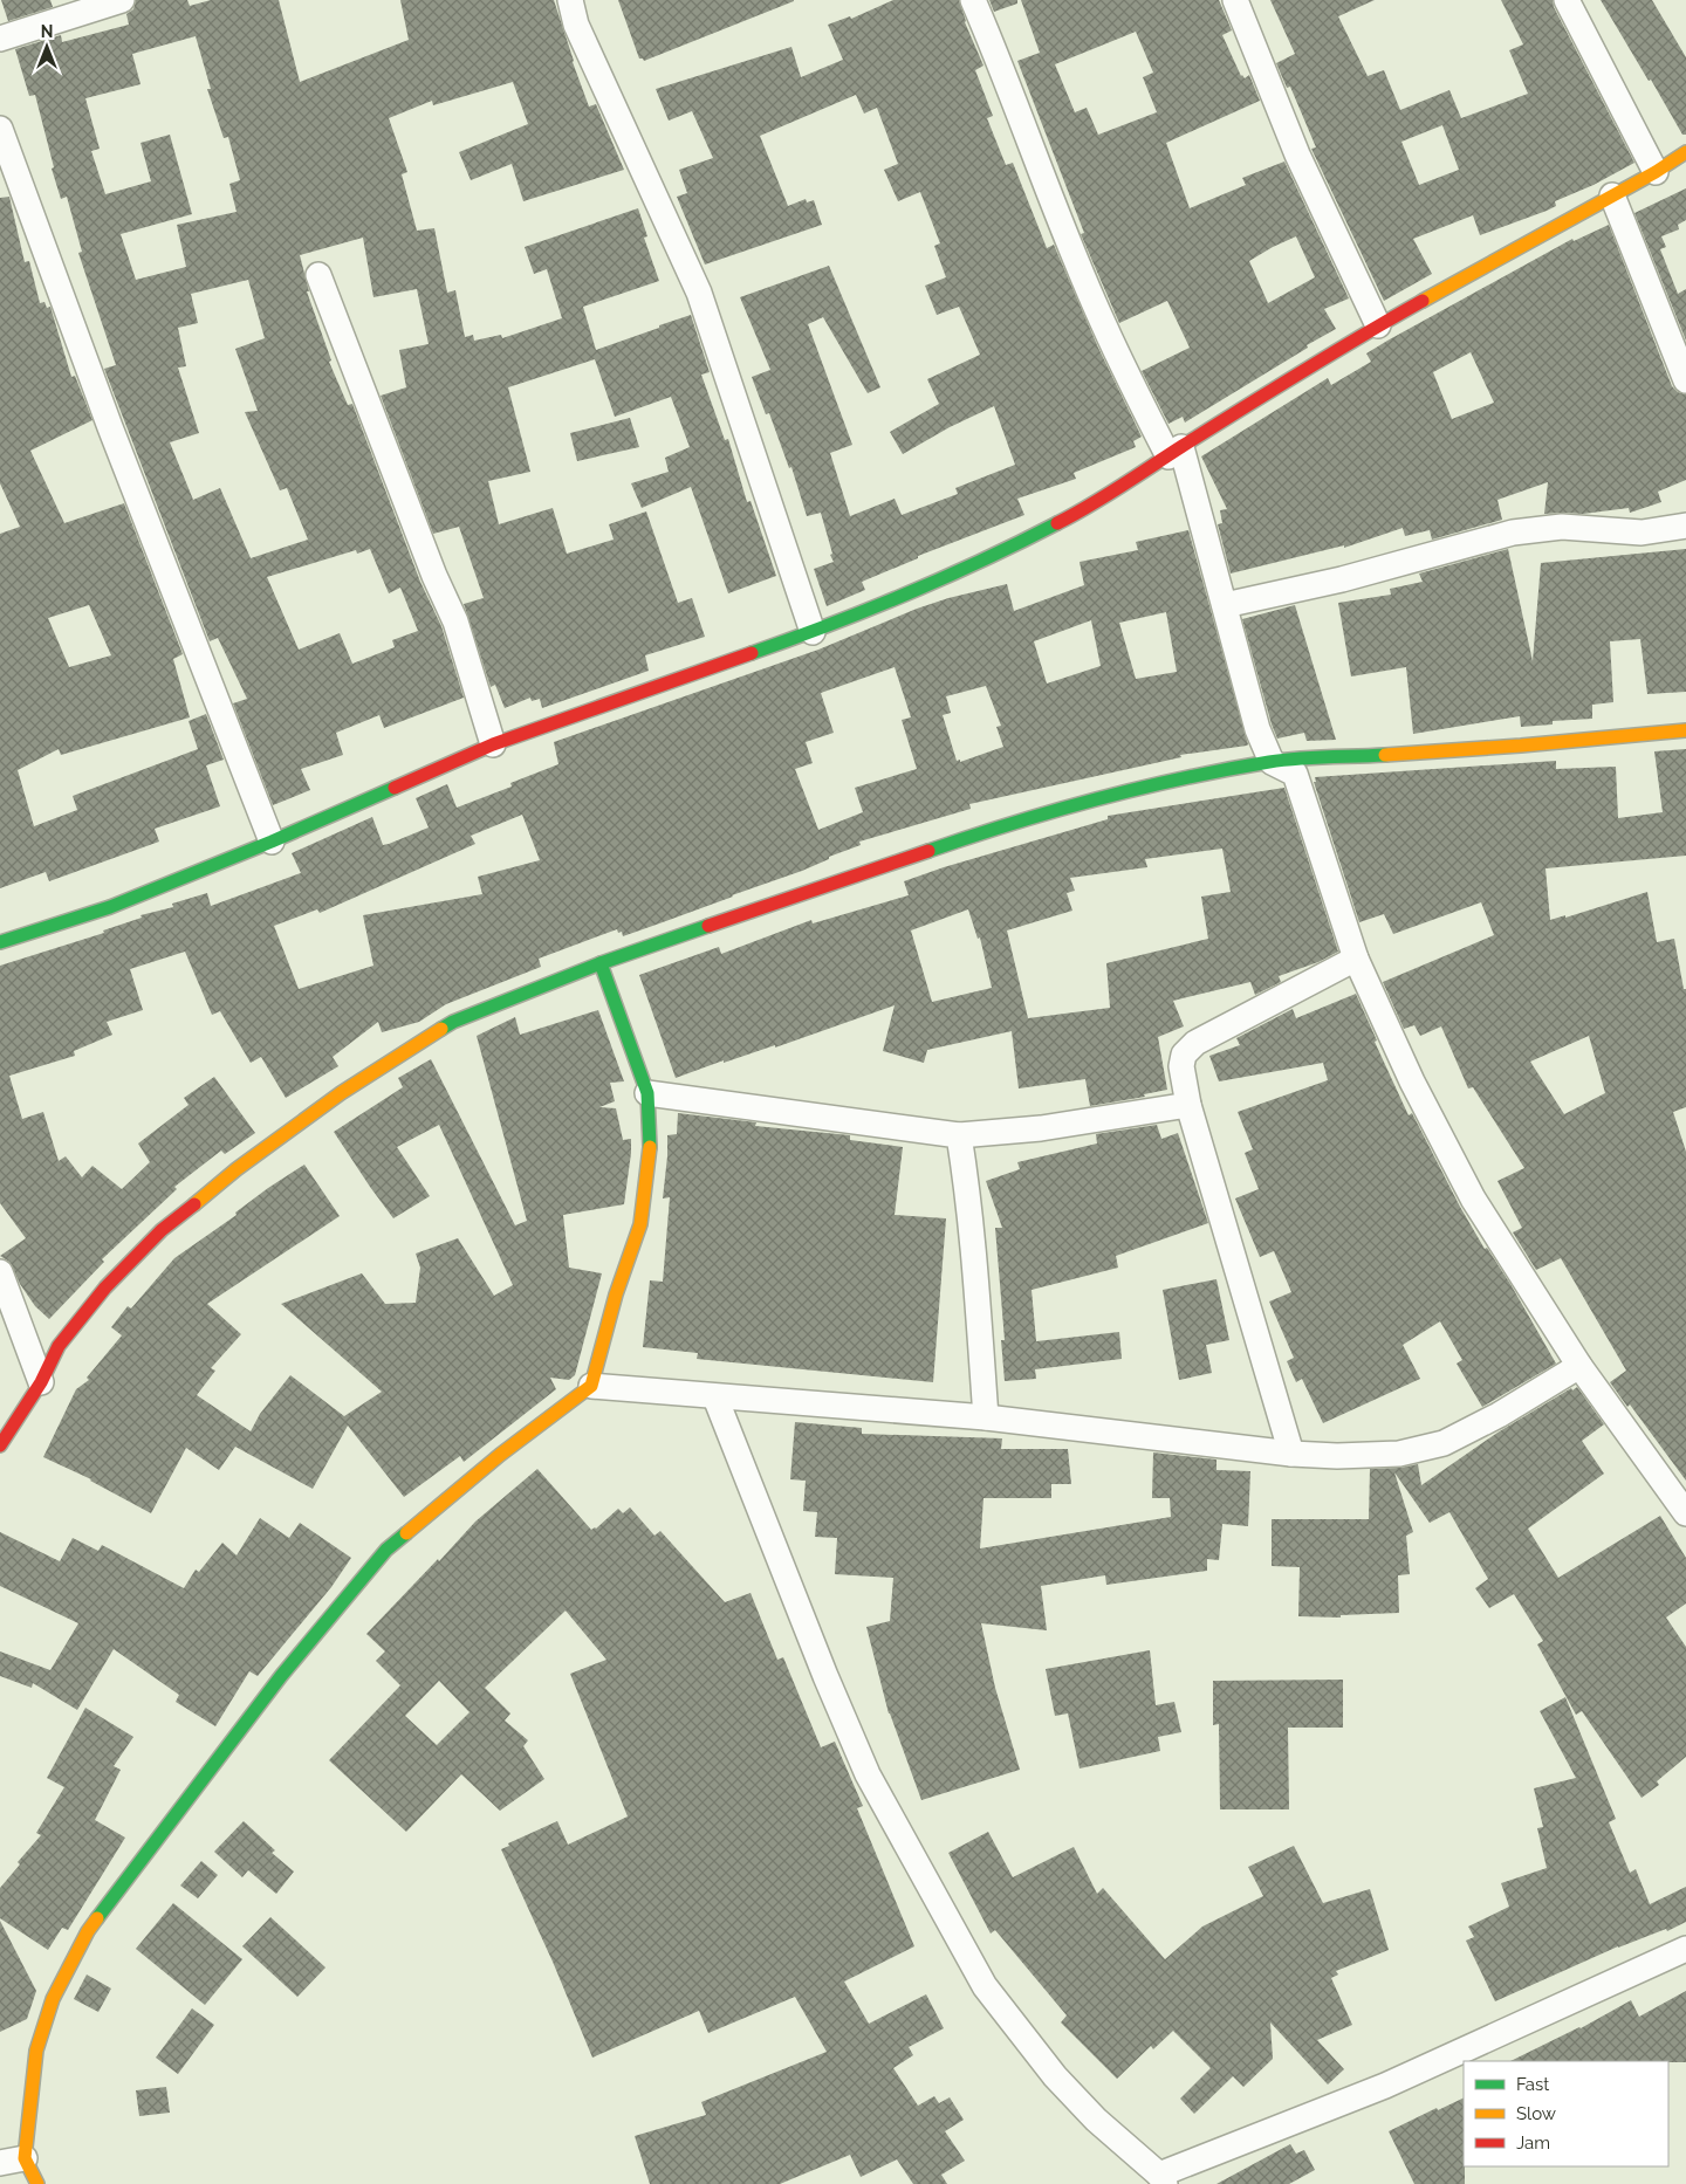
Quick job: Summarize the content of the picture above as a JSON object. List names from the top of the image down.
{
  "legend": ["Fast", "Slow", "Jam"],
  "north": "top"
}
